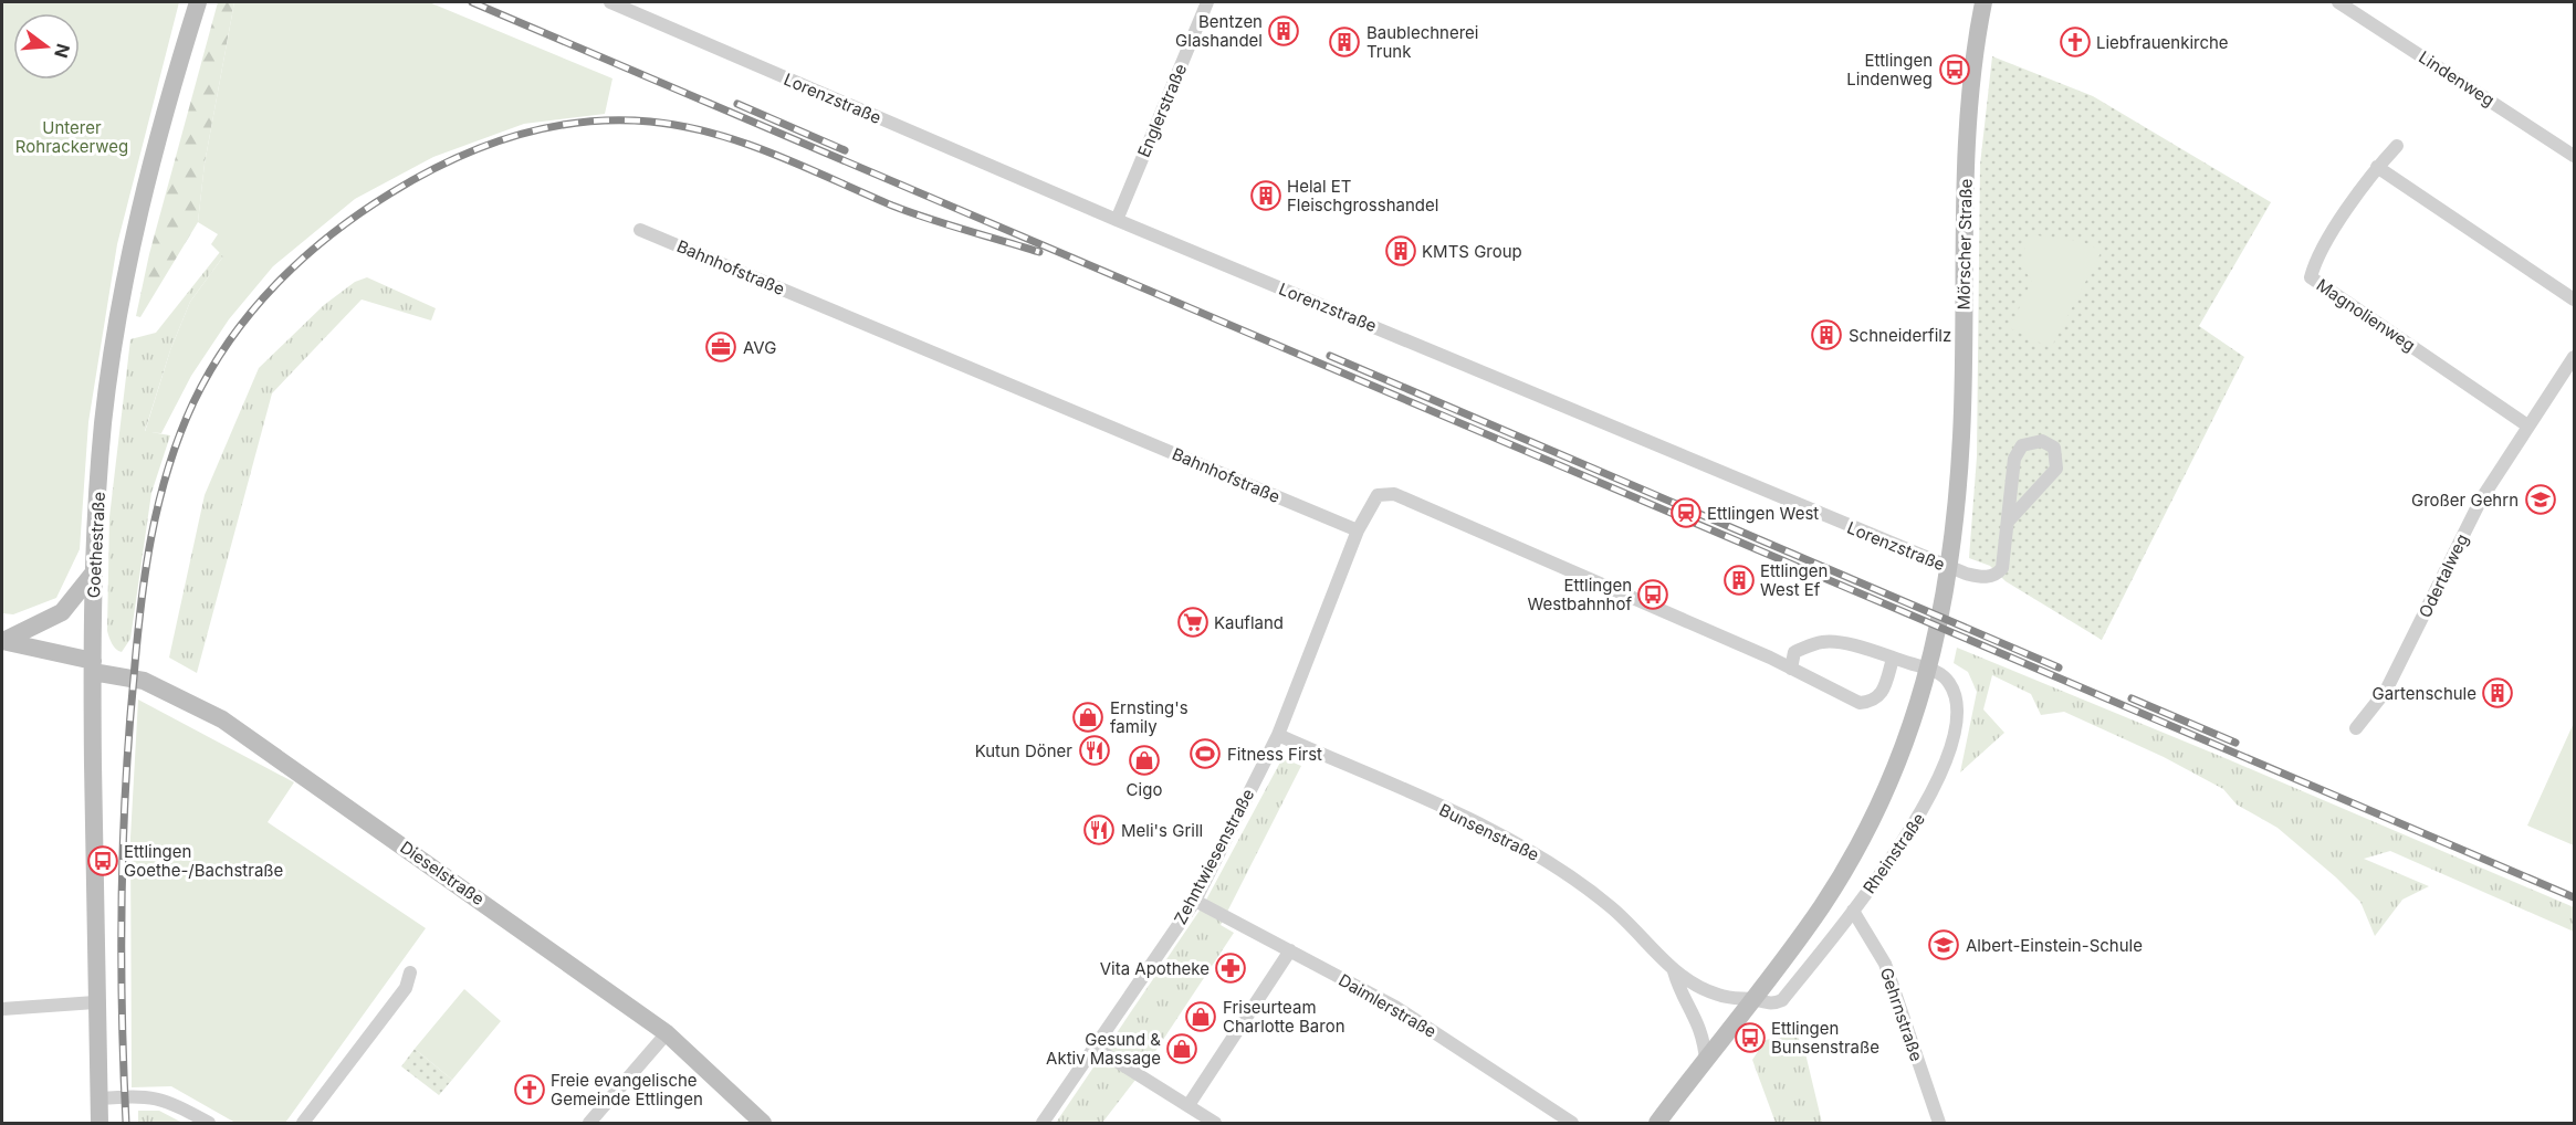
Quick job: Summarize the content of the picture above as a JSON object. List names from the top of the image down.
{
  "streets": {
    "street": [
      "Lindenweg",
      "Lorenzstraße",
      "Englerstraße",
      "Mörscher Straße",
      "Bahnhofstraße",
      "Magnolienweg",
      "Goethestraße",
      "Odertalweg",
      "Bunsenstraße",
      "Rheinstraße",
      "Zehntwiesenstraße",
      "Dieselstraße",
      "Daimlerstraße",
      "Gehrnstraße"
    ]
  },
  "crossings": [
    ["Lorenzstraße", "Englerstraße"],
    ["Mörscher Straße", "Rheinstraße"],
    ["Bahnhofstraße", "Zehntwiesenstraße"],
    ["Magnolienweg", "Odertalweg"],
    ["Goethestraße", "Dieselstraße"],
    ["Bunsenstraße", "Rheinstraße"],
    ["Bunsenstraße", "Zehntwiesenstraße"],
    ["Rheinstraße", "Gehrnstraße"],
    ["Zehntwiesenstraße", "Daimlerstraße"]
  ],
  "parks": ["Unterer Rohrackerweg"],
  "places": {
    "building": [
      "Bentzen Glashandel",
      "Baublechnerei Trunk",
      "Helal ET Fleischgrosshandel",
      "KMTS Group",
      "Schneiderfilz",
      "Ettlingen West Ef",
      "Gartenschule"
    ],
    "church": ["Liebfrauenkirche", "Freie evangelische Gemeinde Ettlingen"],
    "bus stop": [
      "Ettlingen Lindenweg",
      "Ettlingen Westbahnhof",
      "Ettlingen Goethe-/Bachstraße",
      "Ettlingen Bunsenstraße"
    ],
    "office": ["AVG"],
    "school or university": ["Großer Gehrn", "Albert-Einstein-Schule"],
    "station": ["Ettlingen West"],
    "supermarket": ["Kaufland"],
    "shop": [
      "Ernsting's family",
      "Cigo",
      "Friseurteam Charlotte Baron",
      "Gesund & Aktiv Massage"
    ],
    "restaurant": ["Kutun Döner", "Meli's Grill"],
    "sports": ["Fitness First"],
    "pharmacy": ["Vita Apotheke"]
  },
  "north": "right"
}
